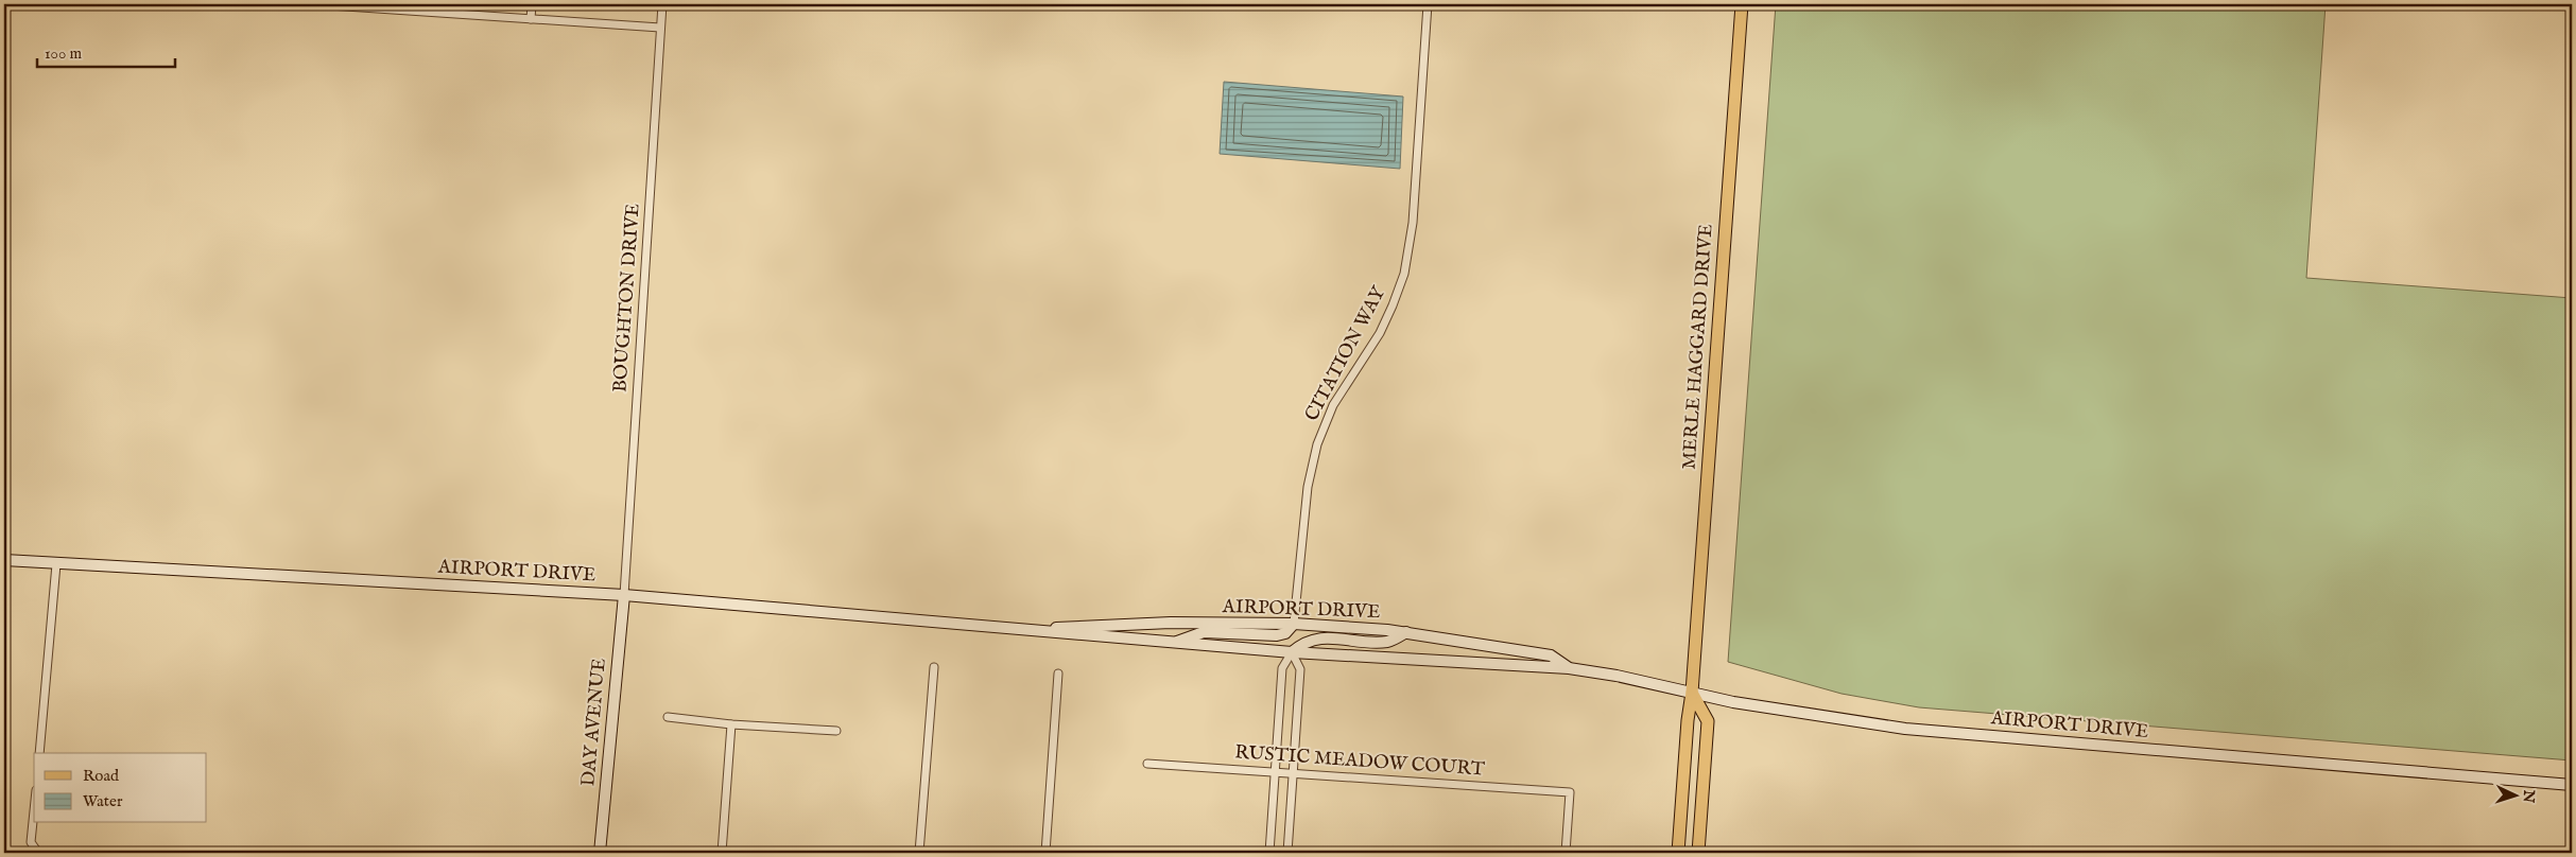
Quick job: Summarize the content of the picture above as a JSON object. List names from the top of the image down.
{
  "streets": {
    "main road": ["MERLE HAGGARD DRIVE", "AIRPORT DRIVE", "DAY AVENUE"],
    "street": ["BOUGHTON DRIVE", "CITATION WAY", "RUSTIC MEADOW COURT"]
  },
  "crossings": [
    ["BOUGHTON DRIVE", "AIRPORT DRIVE"],
    ["BOUGHTON DRIVE", "DAY AVENUE"],
    ["MERLE HAGGARD DRIVE", "AIRPORT DRIVE"],
    ["CITATION WAY", "AIRPORT DRIVE"],
    ["AIRPORT DRIVE", "DAY AVENUE"]
  ],
  "legend": ["Road", "Water"],
  "scale_bar": "100 m",
  "north": "right"
}
